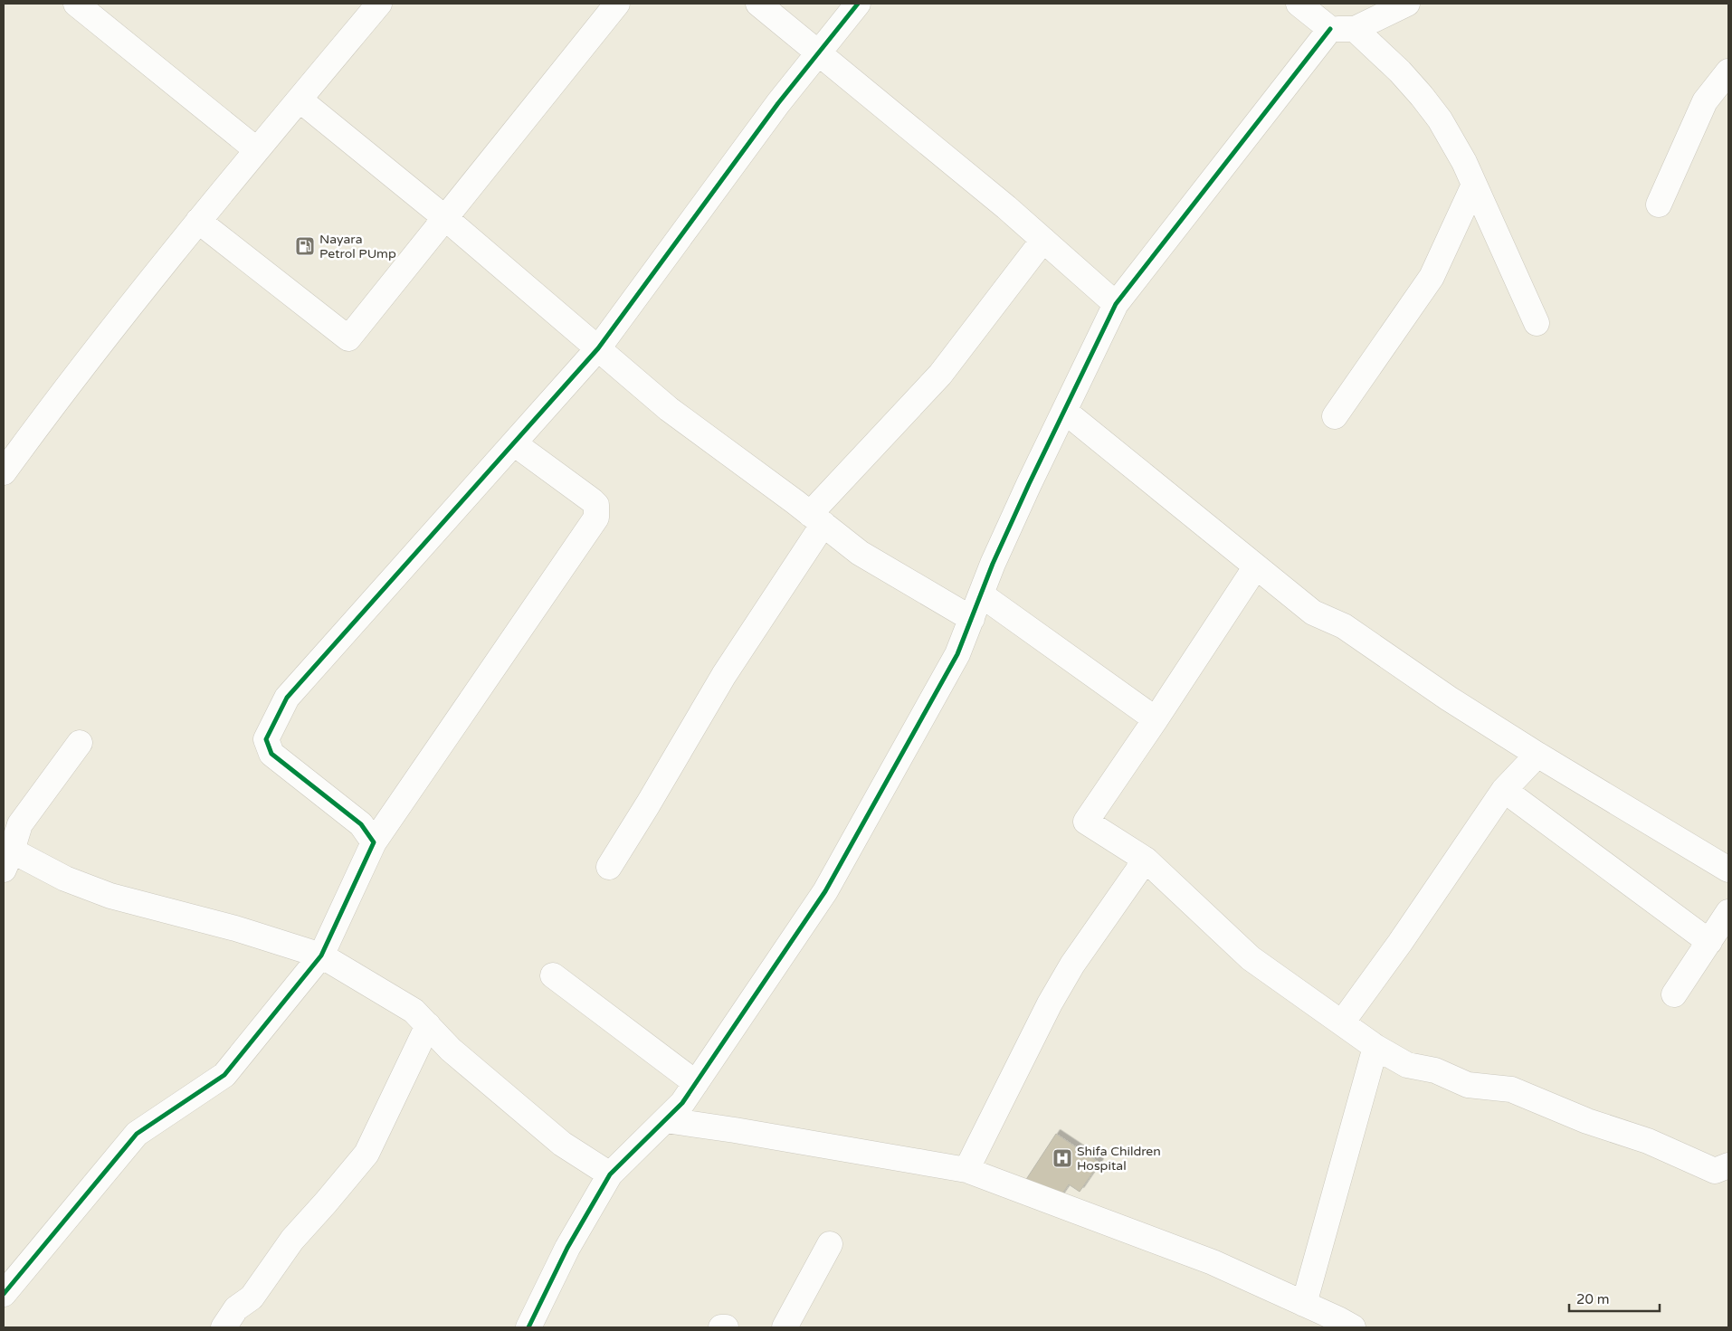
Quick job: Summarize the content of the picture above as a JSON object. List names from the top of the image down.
{
  "places": {
    "fuel station": ["Nayara Petrol PUmp"],
    "hospital": ["Shifa Children Hospital"]
  },
  "scale_bar": "20 m"
}
